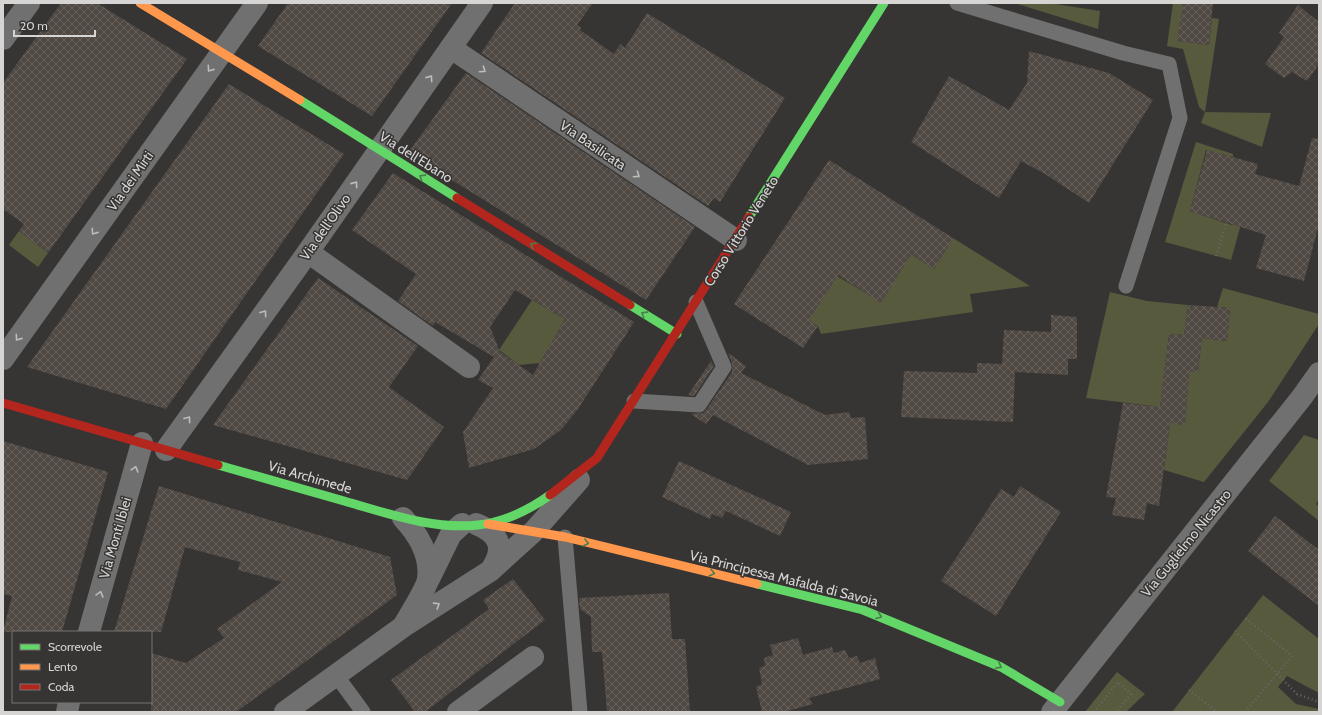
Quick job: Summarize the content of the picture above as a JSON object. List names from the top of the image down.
{
  "streets": {
    "street": [
      "Via Basilicata",
      "Via dell'Ebano",
      "Via dei Mirti",
      "Via dell'Olivo",
      "Corso Vittorio Veneto",
      "Via Archimede",
      "Via Monti Iblei",
      "Via Guglielmo Nicastro",
      "Via Principessa Mafalda di Savoia"
    ]
  },
  "crossings": [
    ["Via Basilicata", "Via dell'Olivo"],
    ["Via Basilicata", "Corso Vittorio Veneto"],
    ["Via dell'Ebano", "Via dei Mirti"],
    ["Via dell'Ebano", "Via dell'Olivo"],
    ["Via dell'Ebano", "Corso Vittorio Veneto"],
    ["Via dell'Olivo", "Via Archimede"],
    ["Corso Vittorio Veneto", "Via Archimede"],
    ["Via Archimede", "Via Monti Iblei"],
    ["Via Archimede", "Via Principessa Mafalda di Savoia"],
    ["Via Guglielmo Nicastro", "Via Principessa Mafalda di Savoia"]
  ],
  "one_way": [
    "Via Basilicata",
    "Via dell'Ebano",
    "Via dei Mirti",
    "Via dell'Olivo",
    "Via Monti Iblei",
    "Via Principessa Mafalda di Savoia"
  ],
  "legend": ["Scorrevole", "Lento", "Coda"],
  "scale_bar": "20 m"
}
